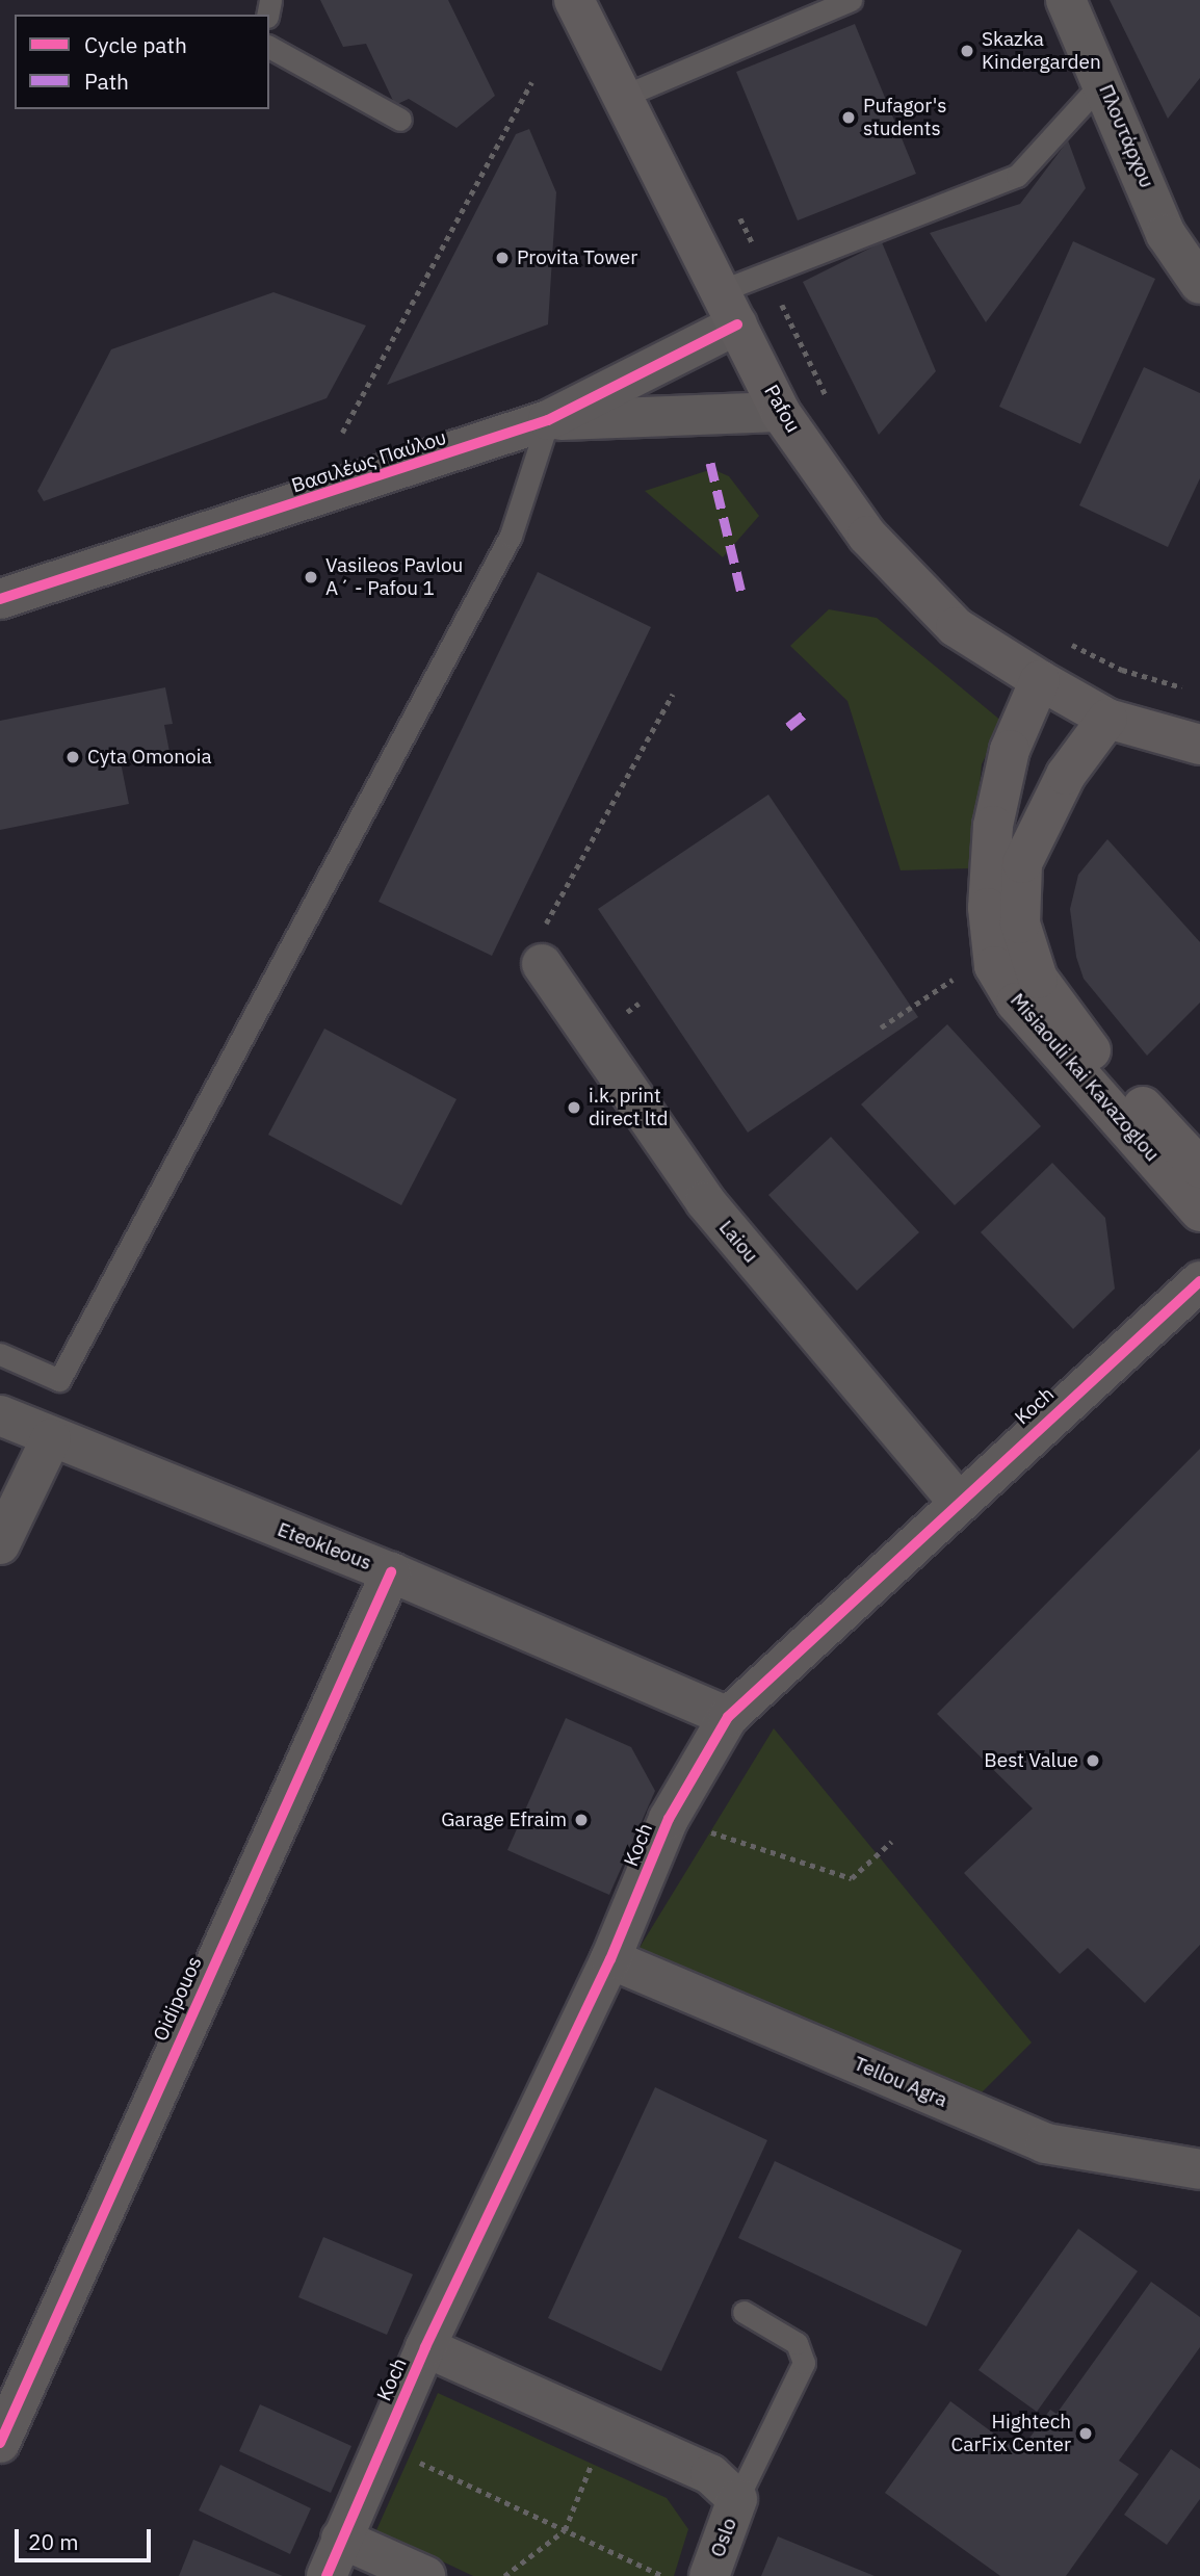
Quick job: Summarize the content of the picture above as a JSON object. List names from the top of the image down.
{
  "streets": {
    "main road": ["Pafou", "Misiaouli kai Kavazoglou"],
    "street": [
      "Πλουτάρχου",
      "Βασιλέως Παύλου",
      "Laiou",
      "Koch",
      "Eteokleous",
      "Oidipouos",
      "Tellou Agra",
      "Oslo"
    ]
  },
  "crossings": [
    ["Pafou", "Βασιλέως Παύλου"],
    ["Pafou", "Misiaouli kai Kavazoglou"],
    ["Laiou", "Koch"],
    ["Koch", "Eteokleous"],
    ["Koch", "Tellou Agra"],
    ["Eteokleous", "Oidipouos"]
  ],
  "places": [
    "Skazka Kindergarden",
    "Pufagor's students",
    "Provita Tower",
    "Vasileos Pavlou A´ - Pafou 1",
    "Cyta Omonoia",
    "i.k. print direct ltd",
    "Best Value",
    "Garage Efraim",
    "Hightech CarFix Center"
  ],
  "legend": ["Cycle path", "Path"],
  "scale_bar": "20 m"
}
